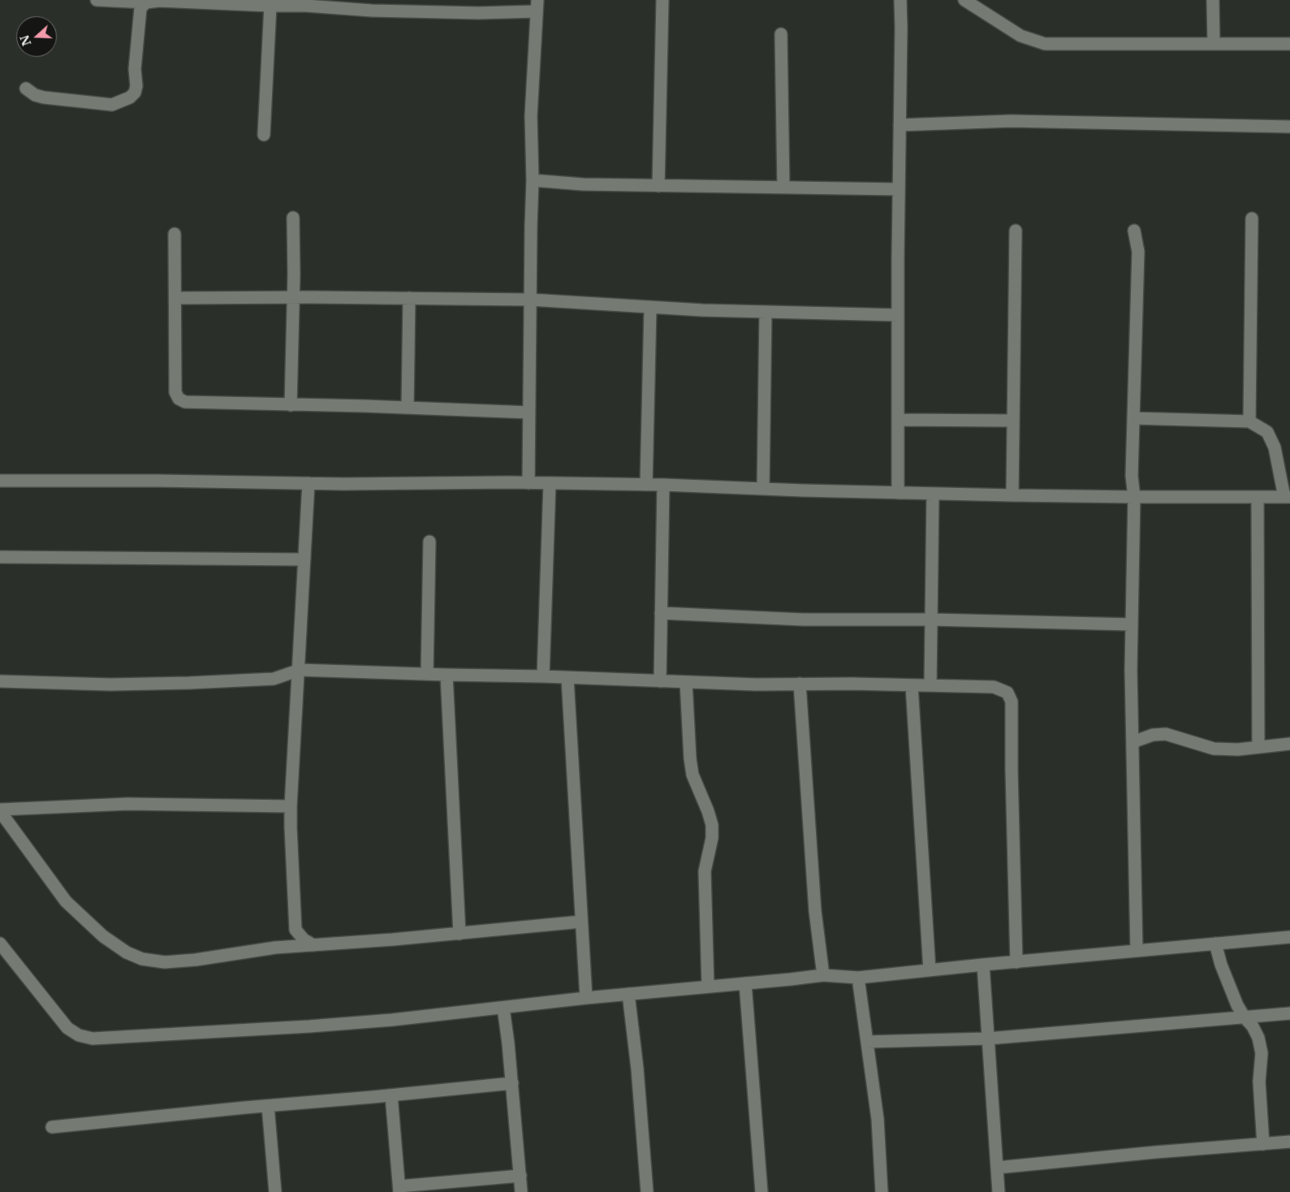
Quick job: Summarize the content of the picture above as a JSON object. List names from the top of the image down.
{
  "north": "left"
}
